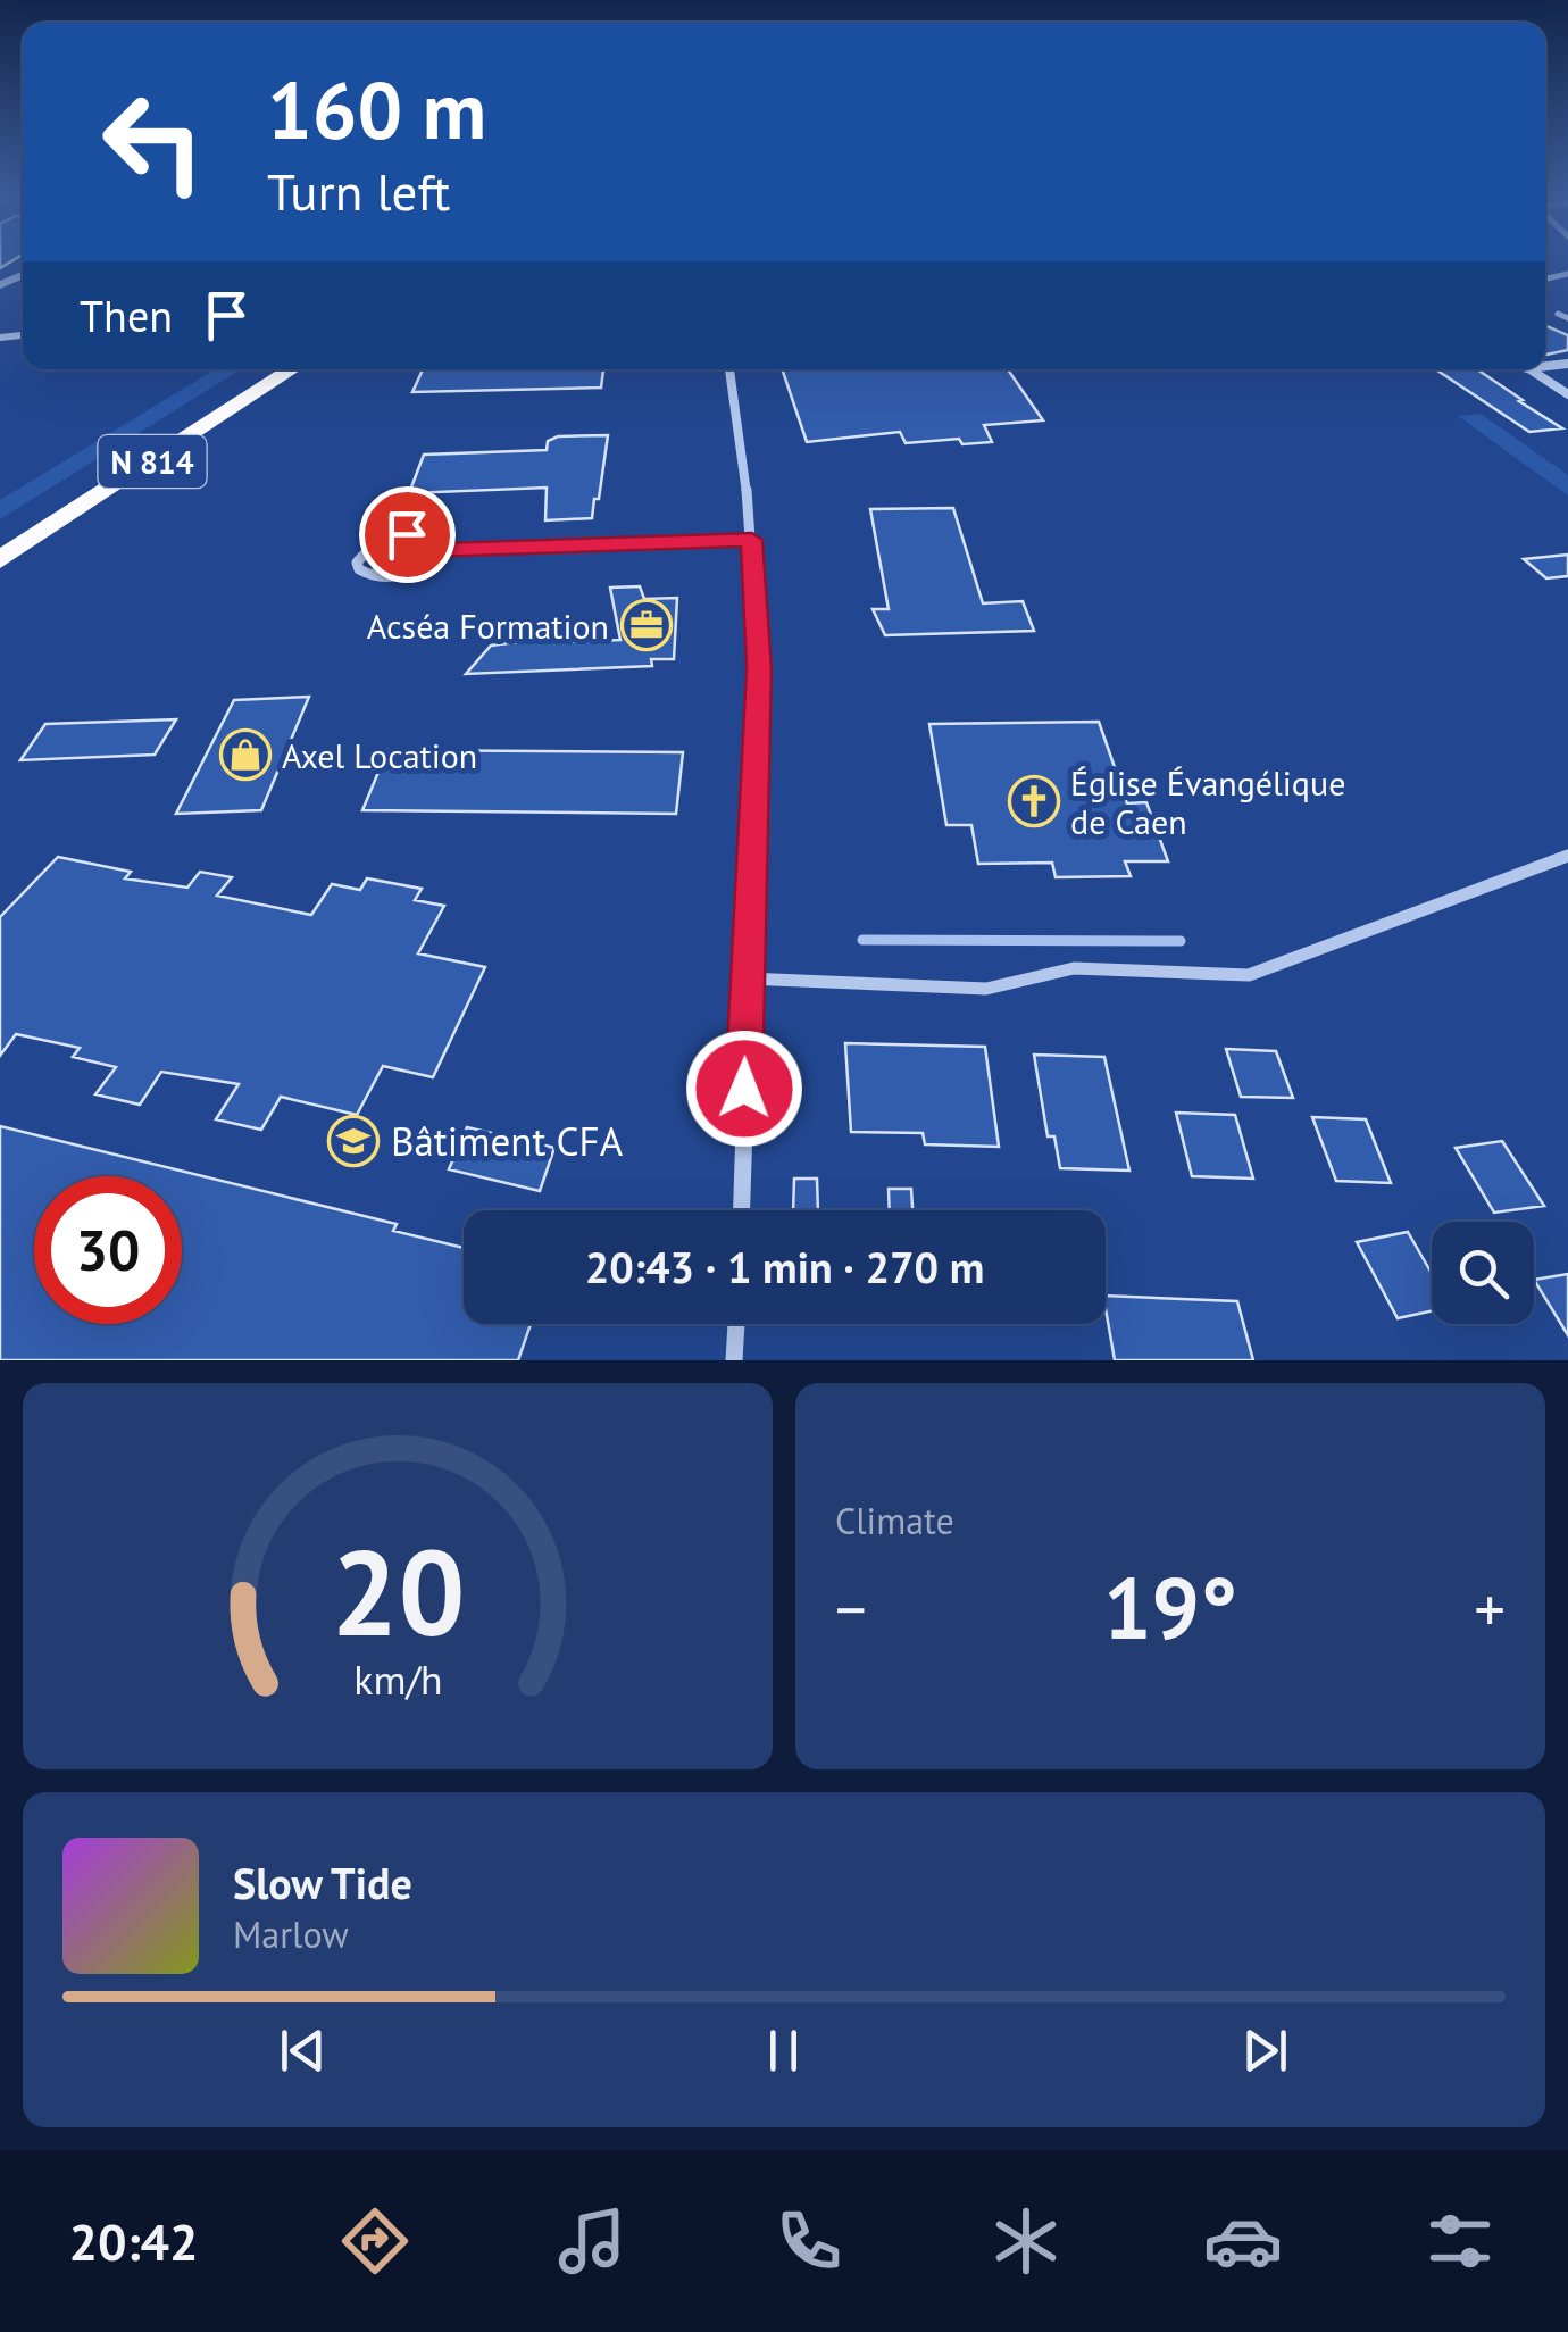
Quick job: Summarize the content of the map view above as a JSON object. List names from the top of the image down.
{
  "streets": {
    "highway": ["N 814"]
  },
  "places": {
    "office": ["Acséa Formation"],
    "shop": ["Axel Location"],
    "church": ["Église Évangélique de Caen"],
    "school or university": ["Bâtiment CFA"]
  },
  "page": {
    "turn": ["160 m", "Turn left"],
    "then": "Then",
    "limit": "30",
    "trip": "20:43 · 1 min · 270 m",
    "tile": "Climate",
    "heat": ["−", "19°", "+"],
    "song": ["Slow Tide", "Marlow"],
    "tabs": "20:42",
    "gauge": ["20", "km/h"]
  }
}
